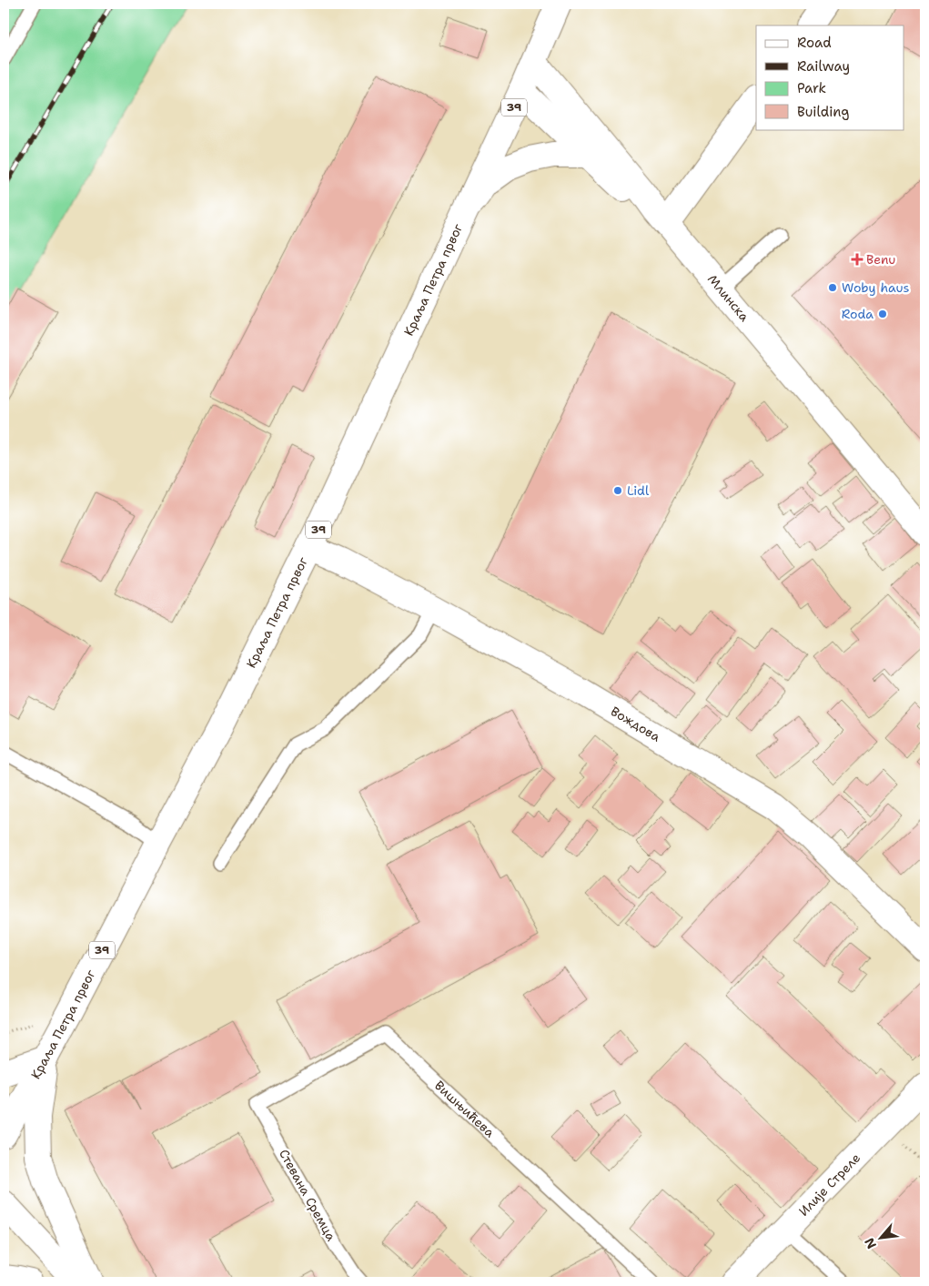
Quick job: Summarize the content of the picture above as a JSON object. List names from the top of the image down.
{
  "streets": {
    "street": [
      "39",
      "Краља Петра првог",
      "Млинска",
      "Вождова",
      "Илије Стреле"
    ],
    "lane": ["Вишњићева", "Стевана Сремца"]
  },
  "crossings": [
    ["Краља Петра првог", "Млинска"],
    ["Краља Петра првог", "Вождова"],
    ["Вишњићева", "Стевана Сремца"]
  ],
  "places": {
    "health": ["Benu"],
    "other": ["Woby haus", "Roda", "Lidl"]
  },
  "legend": [
    "Road",
    "Railway",
    "Park",
    "Building"
  ],
  "north": "bottom left"
}
